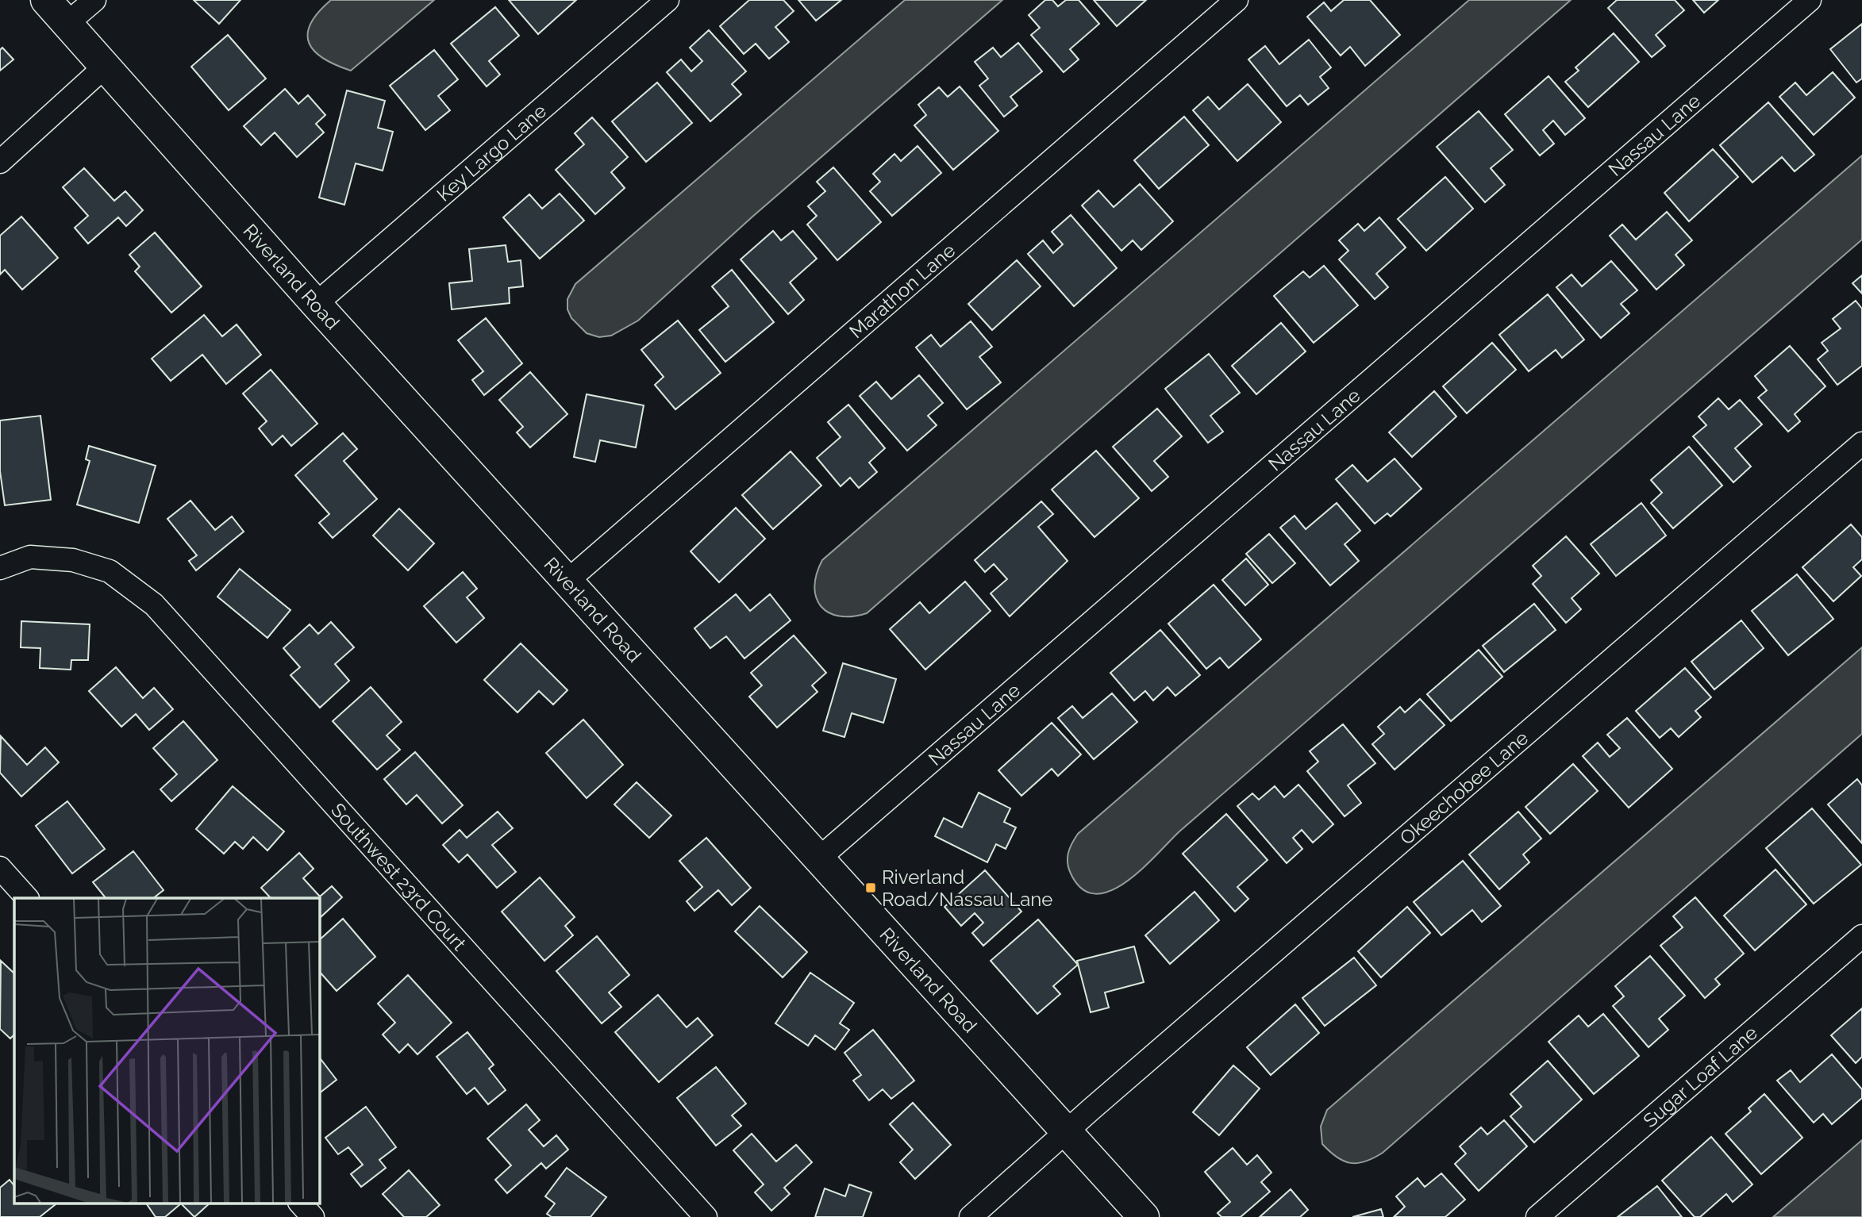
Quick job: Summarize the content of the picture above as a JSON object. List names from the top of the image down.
{
  "streets": {
    "street": [
      "Nassau Lane",
      "Key Largo Lane",
      "Riverland Road",
      "Marathon Lane",
      "Okeechobee Lane",
      "Southwest 23rd Court",
      "Sugar Loaf Lane"
    ]
  },
  "crossings": [
    ["Nassau Lane", "Riverland Road"],
    ["Key Largo Lane", "Riverland Road"],
    ["Riverland Road", "Marathon Lane"],
    ["Riverland Road", "Okeechobee Lane"]
  ],
  "places": {
    "transit": ["Riverland Road/Nassau Lane"]
  }
}
